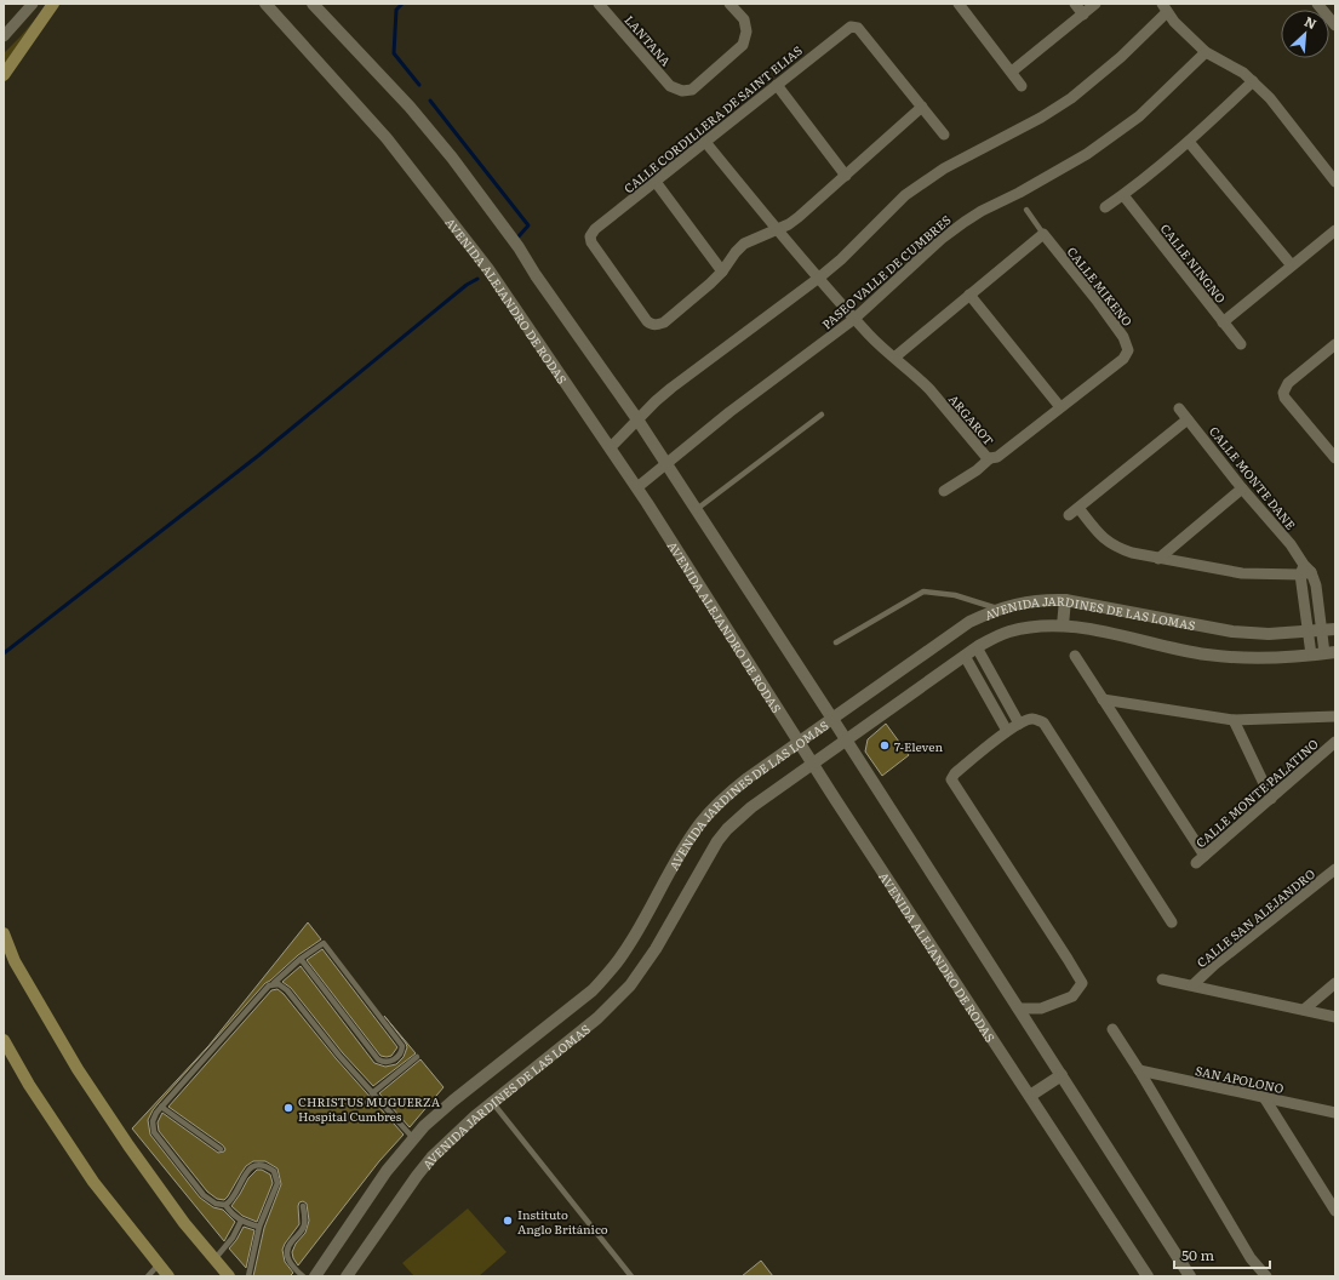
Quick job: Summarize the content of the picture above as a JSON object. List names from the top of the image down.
{
  "streets": {
    "street": [
      "LANTANA",
      "CALLE CORDILLERA DE SAINT ELIAS",
      "CALLE NINGNO",
      "PASEO VALLE DE CUMBRES",
      "CALLE MIKENO",
      "AVENIDA ALEJANDRO DE RODAS",
      "ARGAROT",
      "CALLE MONTE DANE",
      "AVENIDA JARDINES DE LAS LOMAS",
      "CALLE MONTE PALATINO",
      "CALLE SAN ALEJANDRO",
      "SAN APOLONO"
    ]
  },
  "crossings": [
    ["CALLE CORDILLERA DE SAINT ELIAS", "ARGAROT"],
    ["PASEO VALLE DE CUMBRES", "AVENIDA ALEJANDRO DE RODAS"],
    ["PASEO VALLE DE CUMBRES", "ARGAROT"],
    ["CALLE MIKENO", "ARGAROT"],
    ["AVENIDA ALEJANDRO DE RODAS", "AVENIDA JARDINES DE LAS LOMAS"],
    ["CALLE MONTE DANE", "AVENIDA JARDINES DE LAS LOMAS"]
  ],
  "places": ["7-Eleven", "CHRISTUS MUGUERZA Hospital Cumbres", "Instituto Anglo Británico"],
  "scale_bar": "50 m",
  "north": "top right"
}
